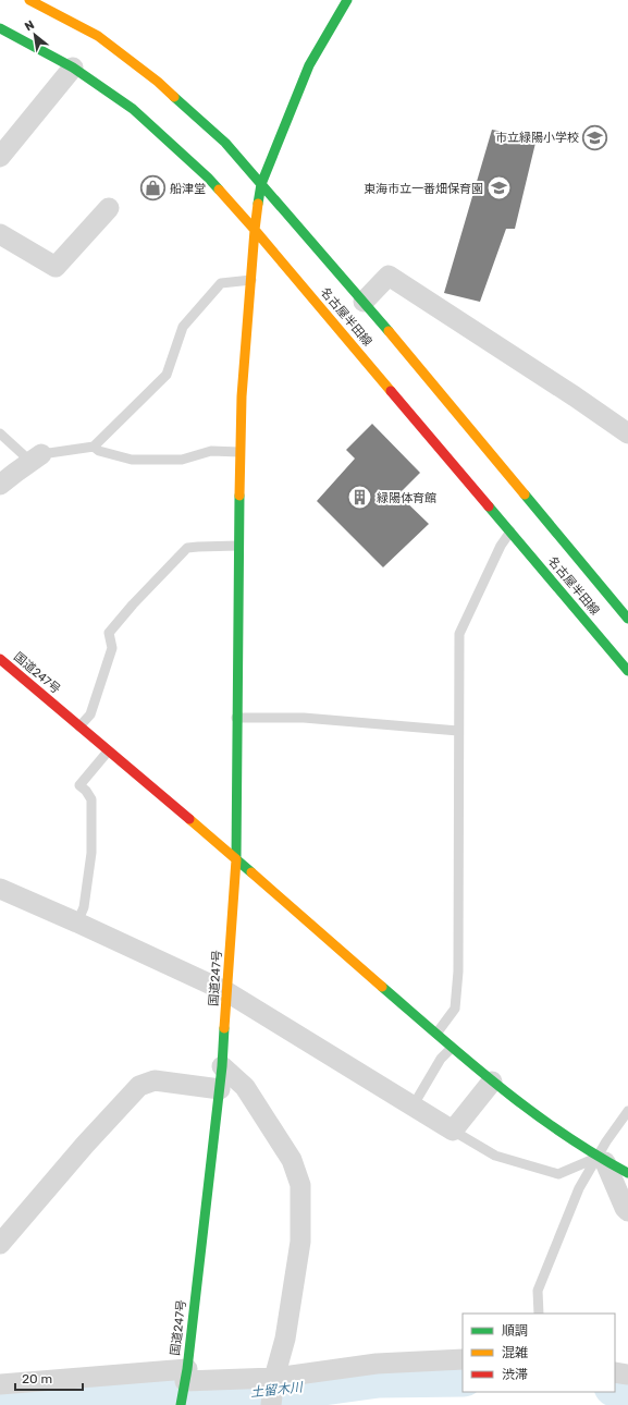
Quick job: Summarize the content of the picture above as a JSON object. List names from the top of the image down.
{
  "streets": {
    "main road": ["名古屋半田線", "国道247号"]
  },
  "water": ["土留木川"],
  "places": {
    "school or university": ["市立緑陽小学校", "東海市立一番畑保育園"],
    "shop": ["船津堂"],
    "building": ["緑陽体育館"]
  },
  "legend": ["順調", "混雑", "渋滞"],
  "scale_bar": "20 m",
  "north": "top left"
}
